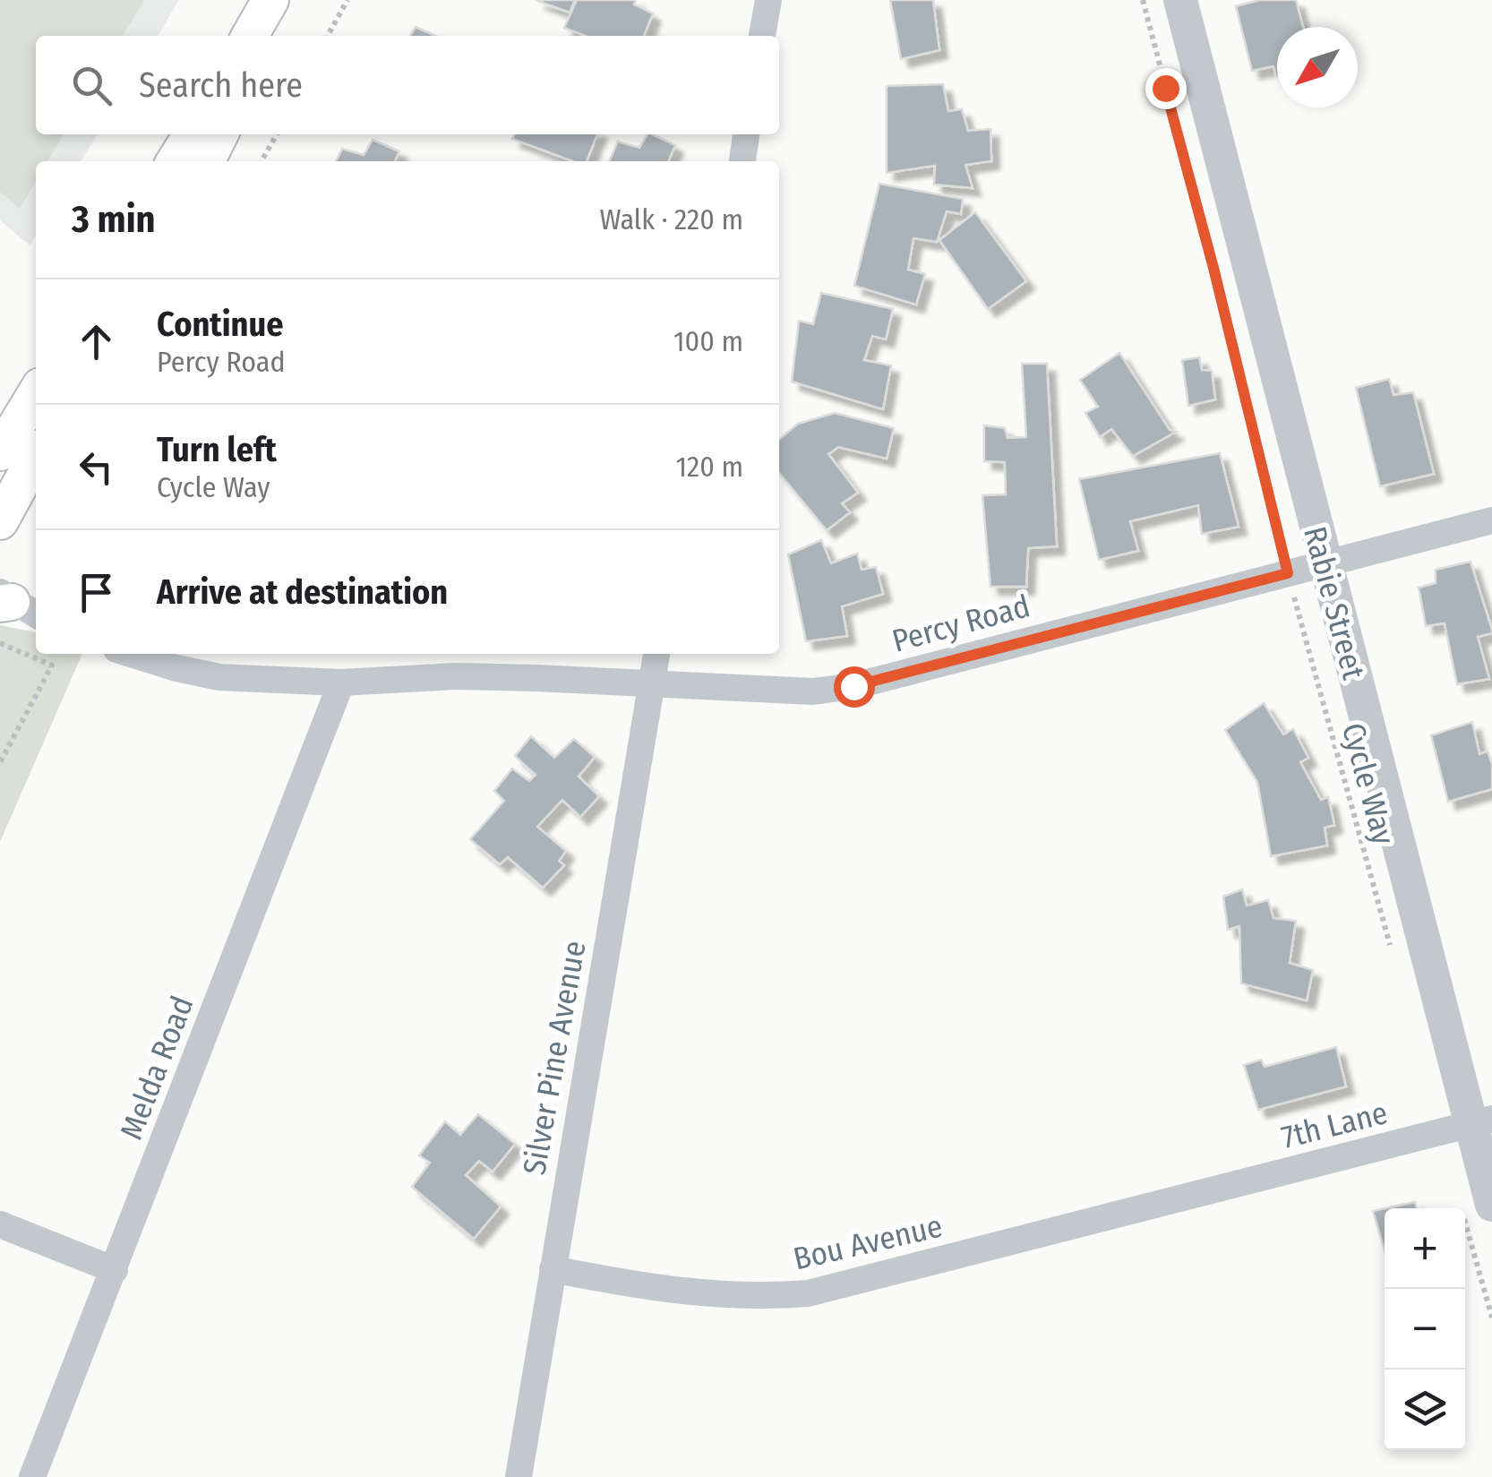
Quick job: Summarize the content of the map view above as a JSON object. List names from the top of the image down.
{
  "streets": {
    "street": [
      "Rabie Street",
      "Percy Road",
      "Silver Pine Avenue",
      "Melda Road",
      "7th Lane",
      "Bou Avenue"
    ],
    "path": ["Cycle Way"]
  },
  "crossings": [
    ["Rabie Street", "Percy Road"],
    ["Rabie Street", "7th Lane"],
    ["Percy Road", "Cycle Way"],
    ["Percy Road", "Silver Pine Avenue"],
    ["Percy Road", "Melda Road"],
    ["Silver Pine Avenue", "Bou Avenue"],
    ["7th Lane", "Bou Avenue"]
  ],
  "north": "bottom left",
  "page": {
    "search": "Search here",
    "heading": ["3 min", "Walk · 220 m"],
    "list": [
      ["Continue", "Percy Road", "100 m"],
      ["Turn left", "Cycle Way", "120 m"],
      "Arrive at destination"
    ],
    "map_buttons": ["+", "−"]
  }
}
